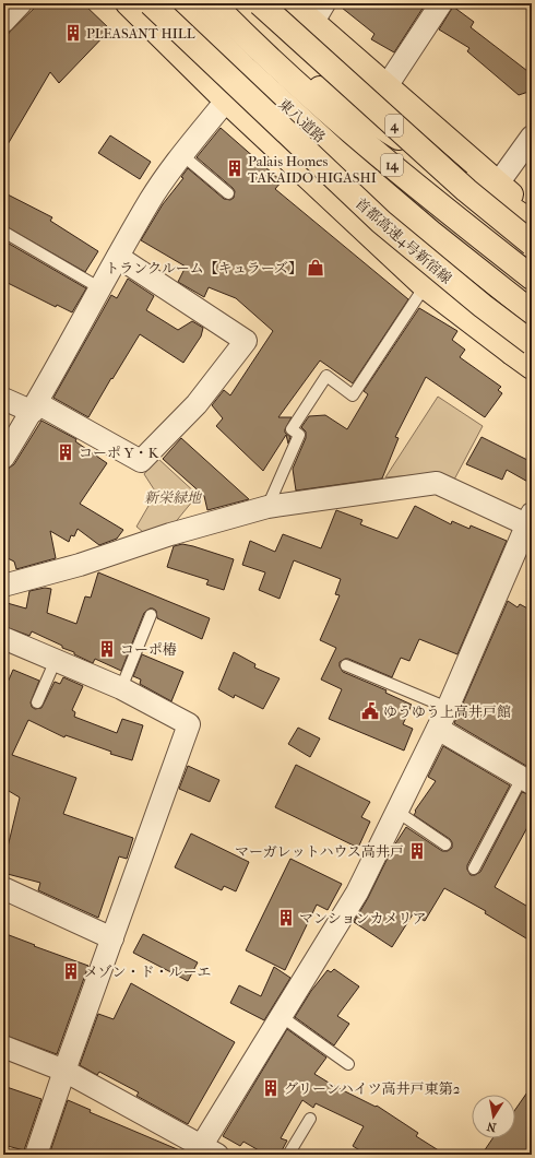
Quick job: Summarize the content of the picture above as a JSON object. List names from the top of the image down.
{
  "streets": {
    "main road": [
      "東八道路",
      "4",
      "14",
      "首都高速4号新宿線"
    ]
  },
  "crossings": [
    ["東八道路", "14"],
    ["14", "首都高速4号新宿線"]
  ],
  "parks": ["新栄緑地"],
  "places": {
    "building": [
      "PLEASANT HILL",
      "Palais Homes TAKAIDO HIGASHI",
      "コーポ Y・K",
      "コーポ椿",
      "マーガレットハウス高井戸",
      "マンションカメリア",
      "メゾン・ド・ルーエ",
      "グリーンハイツ高井戸東第2"
    ],
    "shop": ["トランクルーム【キュラーズ】"],
    "public building": ["ゆうゆう上高井戸館"]
  },
  "north": "bottom"
}
